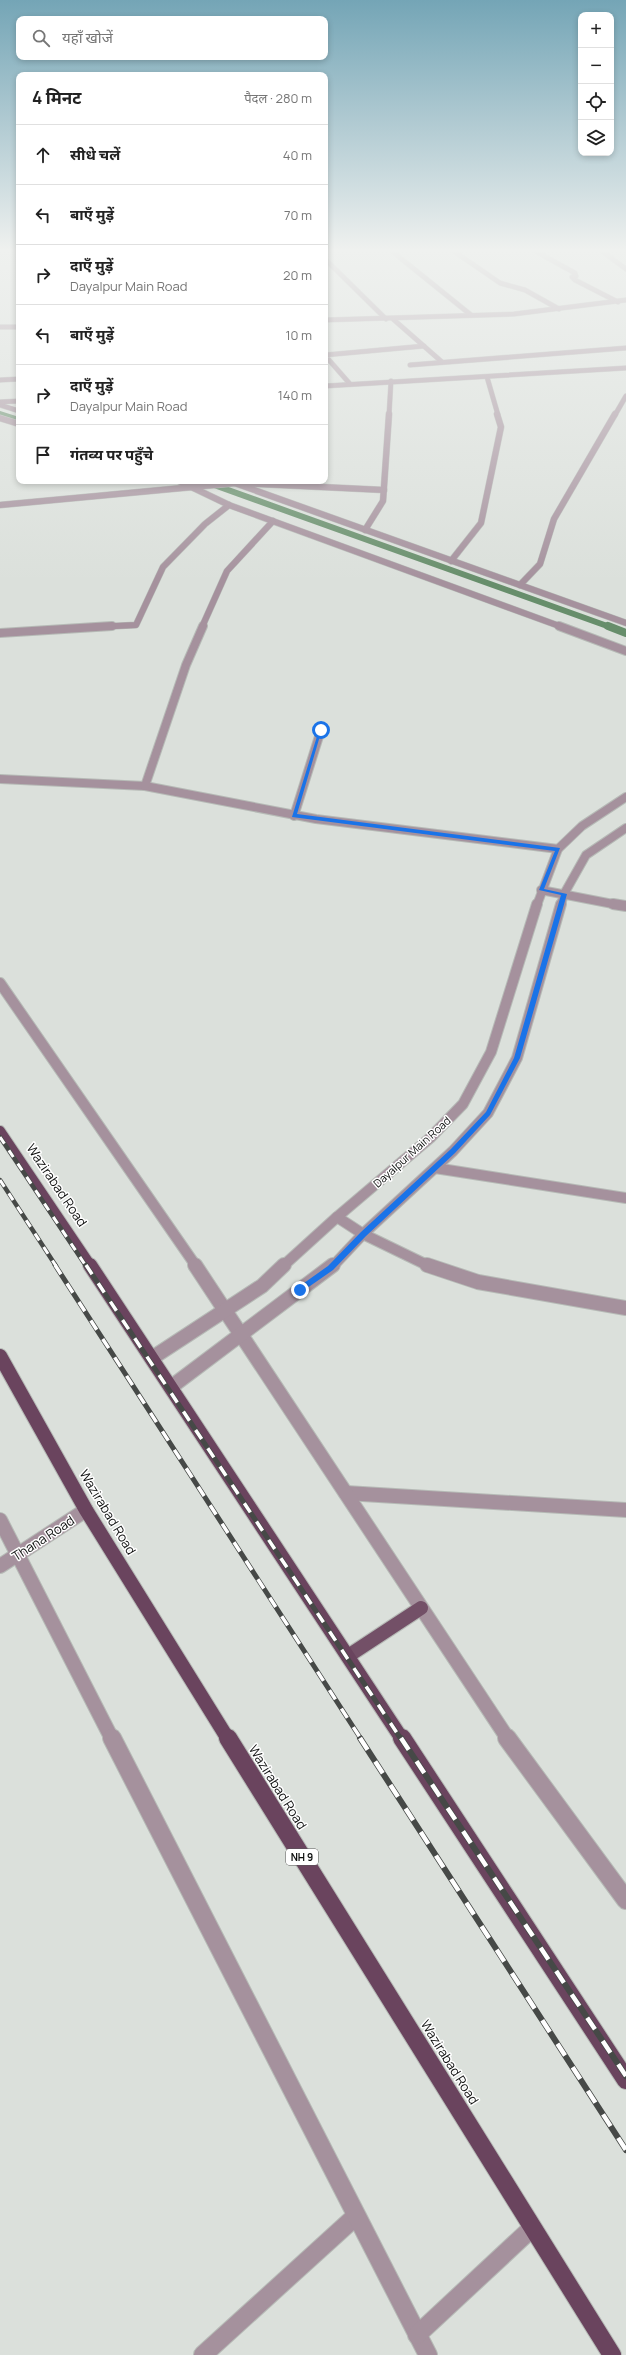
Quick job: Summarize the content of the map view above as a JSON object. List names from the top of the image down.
{
  "streets": {
    "highway": ["Wazirabad Road", "NH 9"],
    "street": ["Dayalpur Main Road", "Thana Road"]
  },
  "crossings": [
    ["Dayalpur Main Road", "Wazirabad Road"],
    ["Wazirabad Road", "Thana Road"]
  ],
  "page": {
    "map_buttons": ["+", "−"],
    "search": "यहाँ खोजें",
    "heading": ["4 मिनट", "पैदल · 280 m"],
    "list": [
      ["सीधे चलें", "40 m"],
      ["बाएँ मुड़ें", "70 m"],
      ["दाएँ मुड़ें", "Dayalpur Main Road", "20 m"],
      ["बाएँ मुड़ें", "10 m"],
      ["दाएँ मुड़ें", "Dayalpur Main Road", "140 m"],
      "गंतव्य पर पहुँचे"
    ]
  }
}
